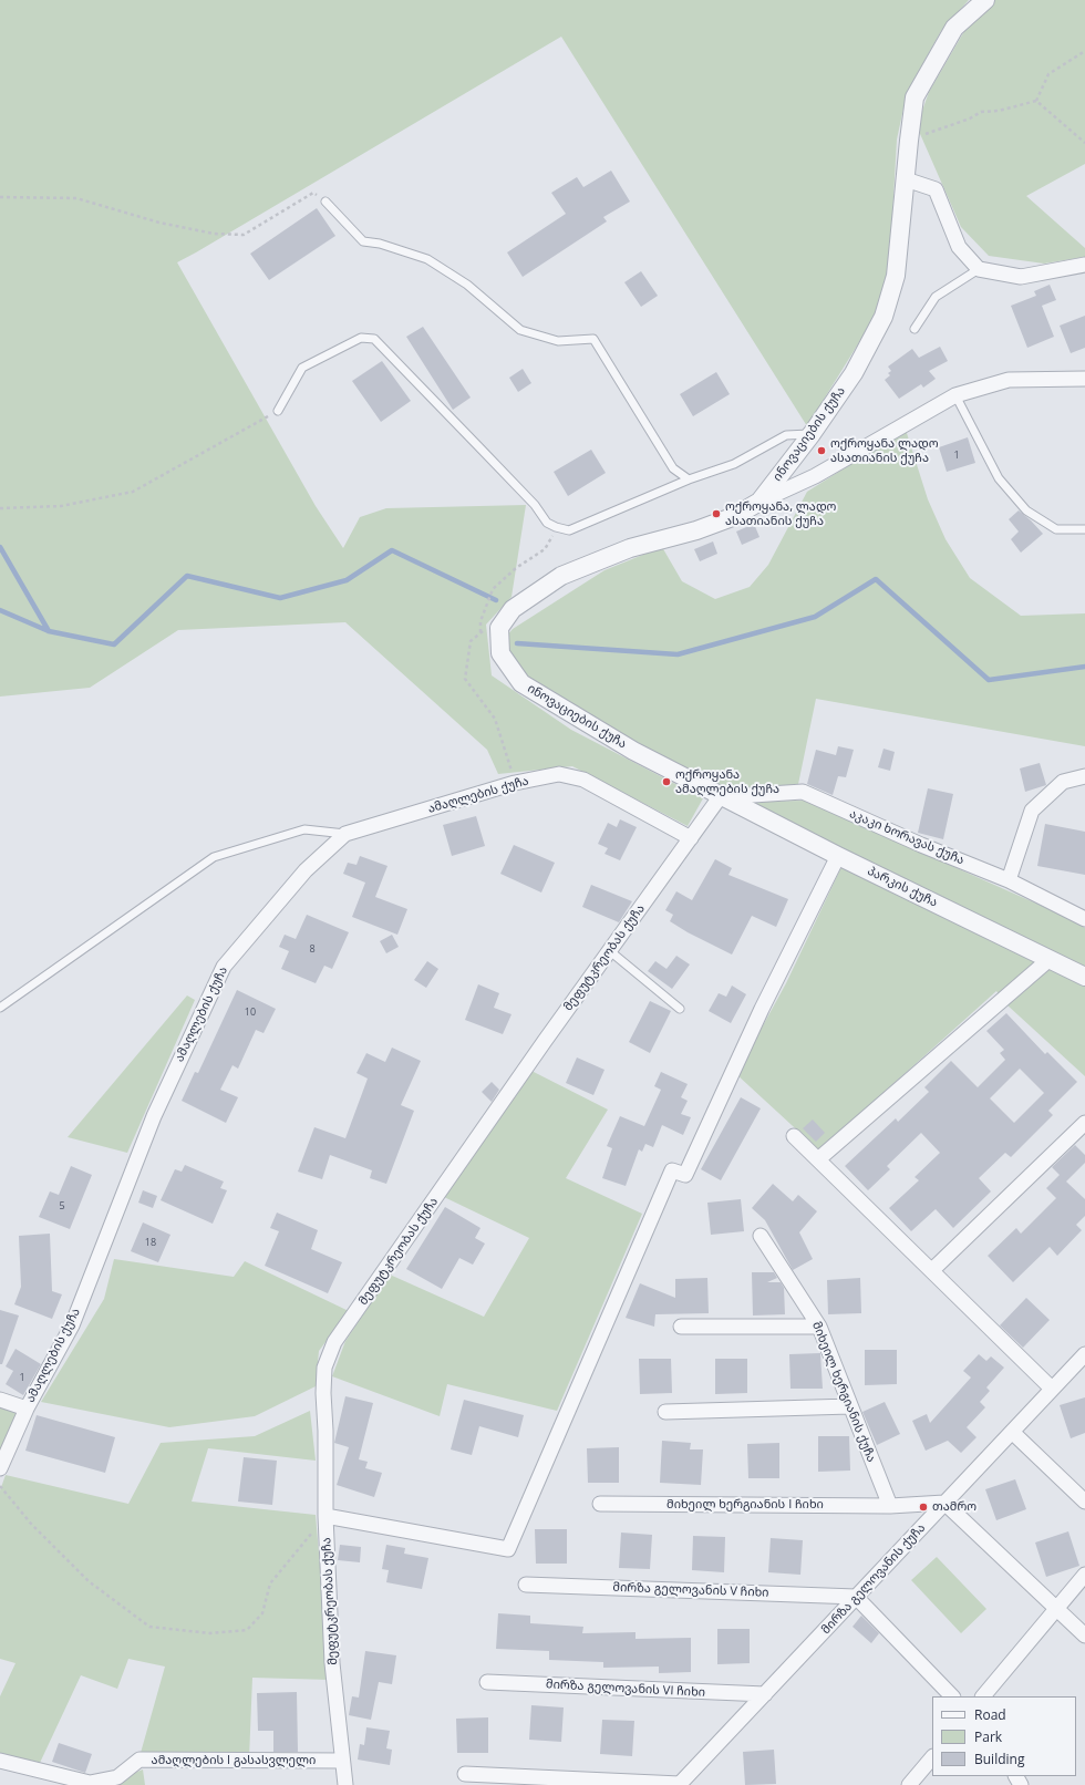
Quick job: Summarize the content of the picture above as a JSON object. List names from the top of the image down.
{
  "streets": {
    "street": [
      "ინოვაციების ქუჩა",
      "ამაღლების ქუჩა",
      "აკაკი ხორავას ქუჩა",
      "პარკის ქუჩა",
      "მეფუტკრეობას ქუჩა",
      "მიხეილ ხერგიანის ქუჩა",
      "მიხეილ ხერგიანის I ჩიხი",
      "მირზა გელოვანის ქუჩა",
      "მირზა გელოვანის V ჩიხი",
      "მირზა გელოვანის VI ჩიხი",
      "ამაღლების I გასასვლელი"
    ]
  },
  "crossings": [
    ["ინოვაციების ქუჩა", "აკაკი ხორავას ქუჩა"],
    ["ინოვაციების ქუჩა", "პარკის ქუჩა"],
    ["ინოვაციების ქუჩა", "მეფუტკრეობას ქუჩა"],
    ["ამაღლების ქუჩა", "მეფუტკრეობას ქუჩა"],
    ["აკაკი ხორავას ქუჩა", "პარკის ქუჩა"],
    ["აკაკი ხორავას ქუჩა", "მეფუტკრეობას ქუჩა"],
    ["პარკის ქუჩა", "მეფუტკრეობას ქუჩა"],
    ["მეფუტკრეობას ქუჩა", "ამაღლების I გასასვლელი"],
    ["მიხეილ ხერგიანის ქუჩა", "მიხეილ ხერგიანის I ჩიხი"],
    ["მირზა გელოვანის ქუჩა", "მირზა გელოვანის V ჩიხი"],
    ["მირზა გელოვანის ქუჩა", "მირზა გელოვანის VI ჩიხი"]
  ],
  "places": [
    "ოქროყანა ლადო ასათიანის ქუჩა",
    "ოქროყანა, ლადო ასათიანის ქუჩა",
    "ოქროყანა ამაღლების ქუჩა",
    "თამრო"
  ],
  "house_numbers": [
    "1",
    "8",
    "10",
    "5",
    "18",
    "1"
  ],
  "legend": ["Road", "Park", "Building"]
}
